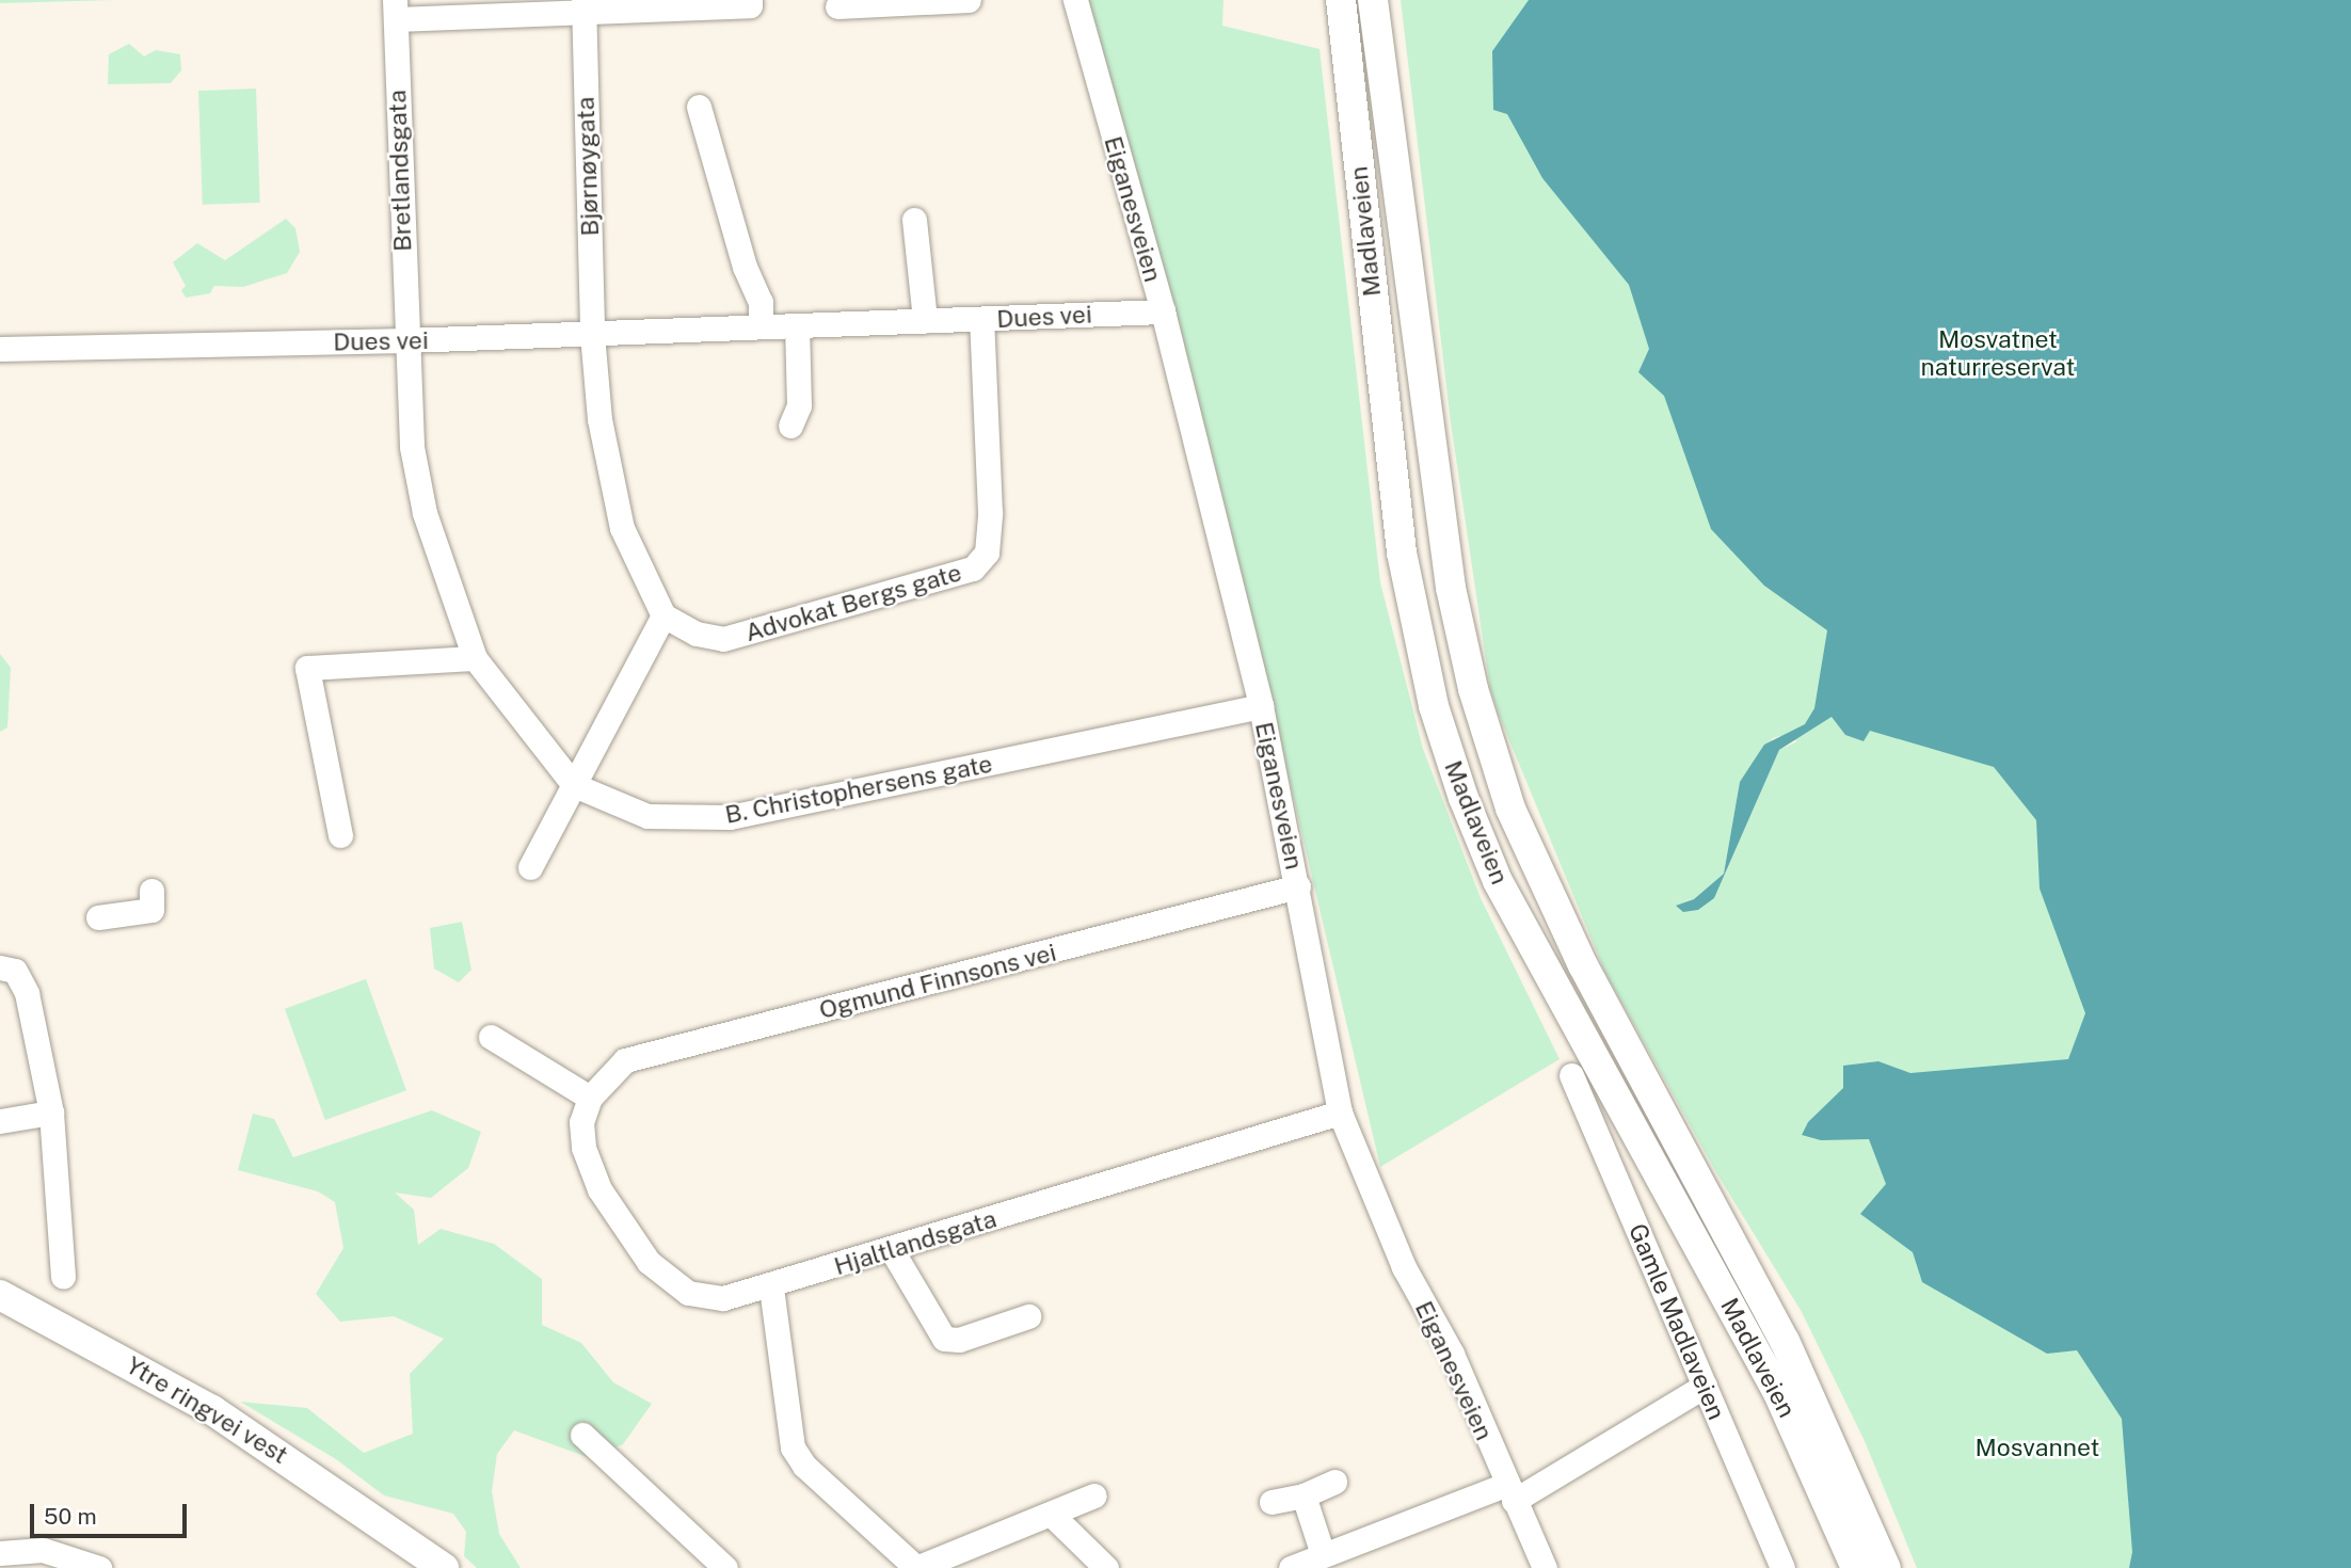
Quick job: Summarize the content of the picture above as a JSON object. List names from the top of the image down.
{
  "streets": {
    "main road": ["Madlaveien", "Ytre ringvei vest"],
    "street": [
      "Bjørnøygata",
      "Bretlandsgata",
      "Eiganesveien",
      "Dues vei",
      "Advokat Bergs gate",
      "B. Christophersens gate",
      "Ogmund Finnsons vei",
      "Hjaltlandsgata",
      "Gamle Madlaveien"
    ]
  },
  "crossings": [
    ["Bjørnøygata", "Dues vei"],
    ["Bretlandsgata", "Dues vei"],
    ["Bretlandsgata", "B. Christophersens gate"],
    ["Eiganesveien", "Dues vei"],
    ["Eiganesveien", "B. Christophersens gate"],
    ["Eiganesveien", "Ogmund Finnsons vei"],
    ["Eiganesveien", "Hjaltlandsgata"],
    ["Dues vei", "Advokat Bergs gate"],
    ["Dues vei", "B. Christophersens gate"],
    ["Ogmund Finnsons vei", "Hjaltlandsgata"]
  ],
  "parks": ["Mosvatnet naturreservat", "Mosvannet"],
  "scale_bar": "50 m"
}
